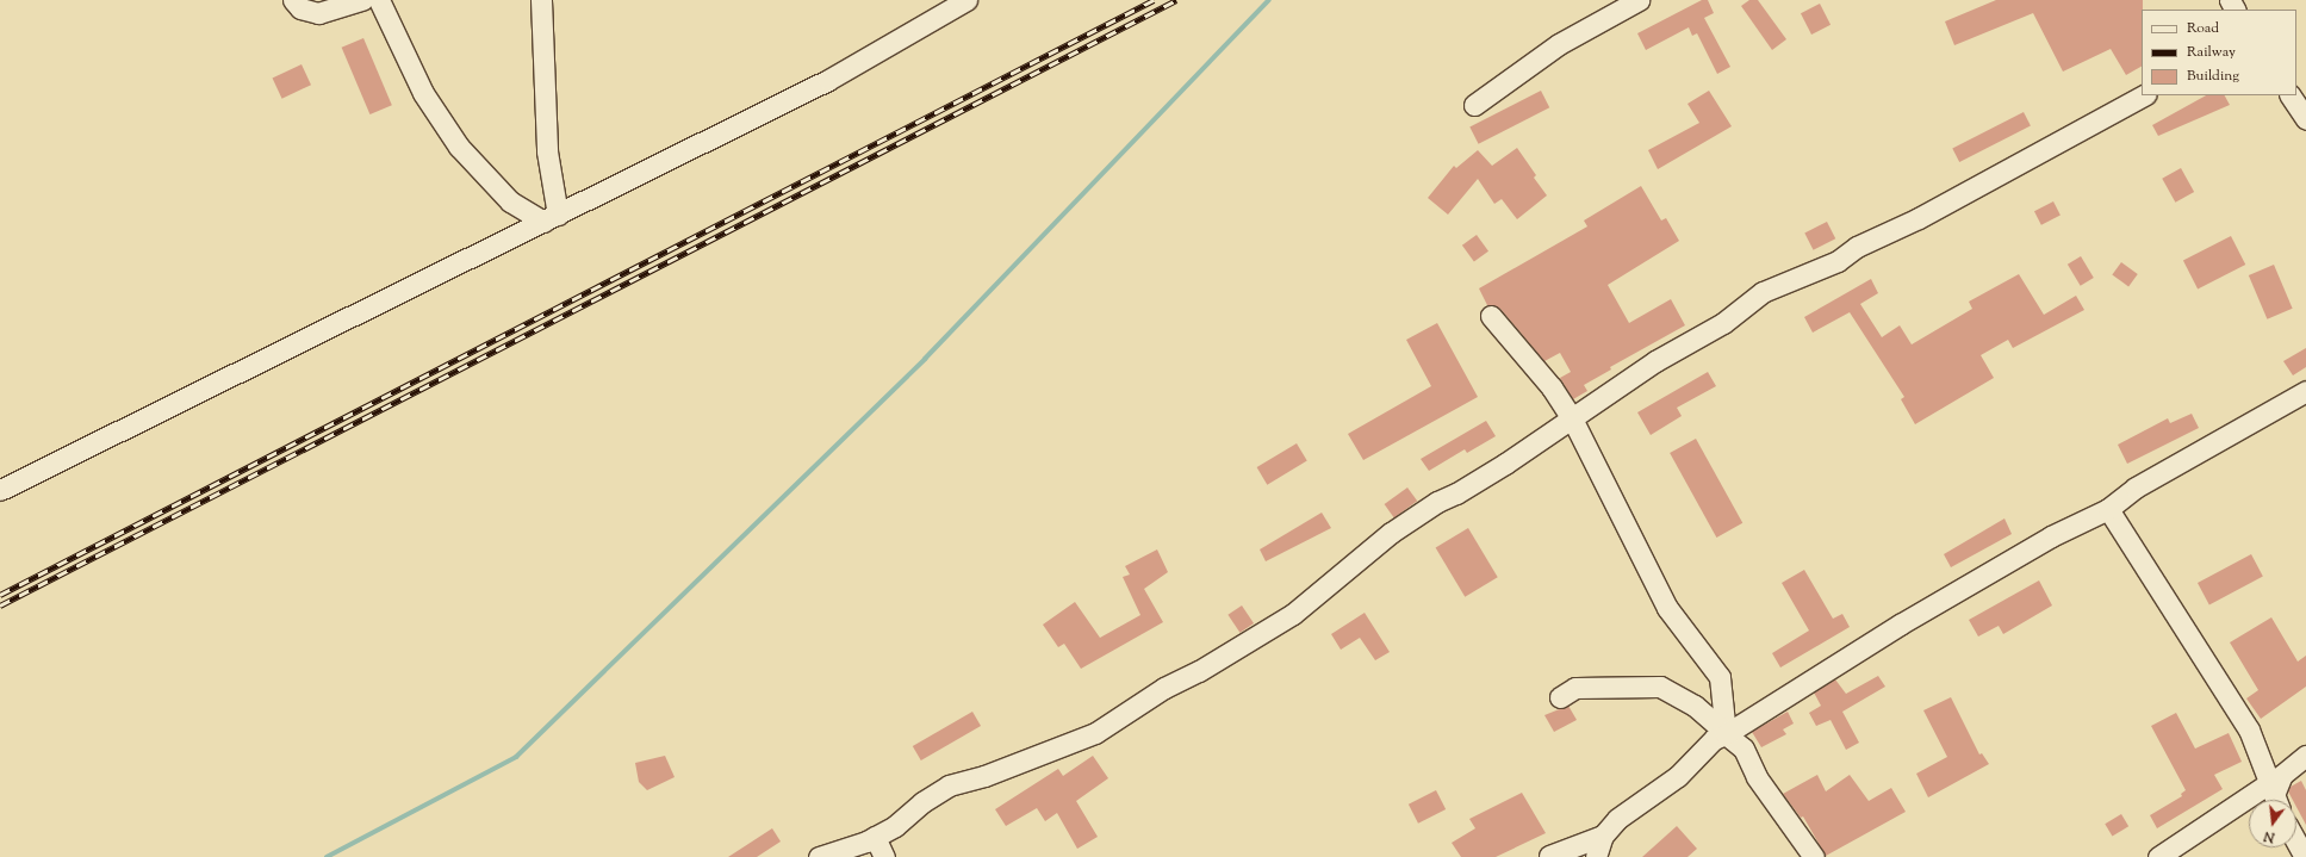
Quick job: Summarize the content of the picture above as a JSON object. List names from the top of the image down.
{
  "legend": ["Road", "Railway", "Building"],
  "north": "bottom"
}
